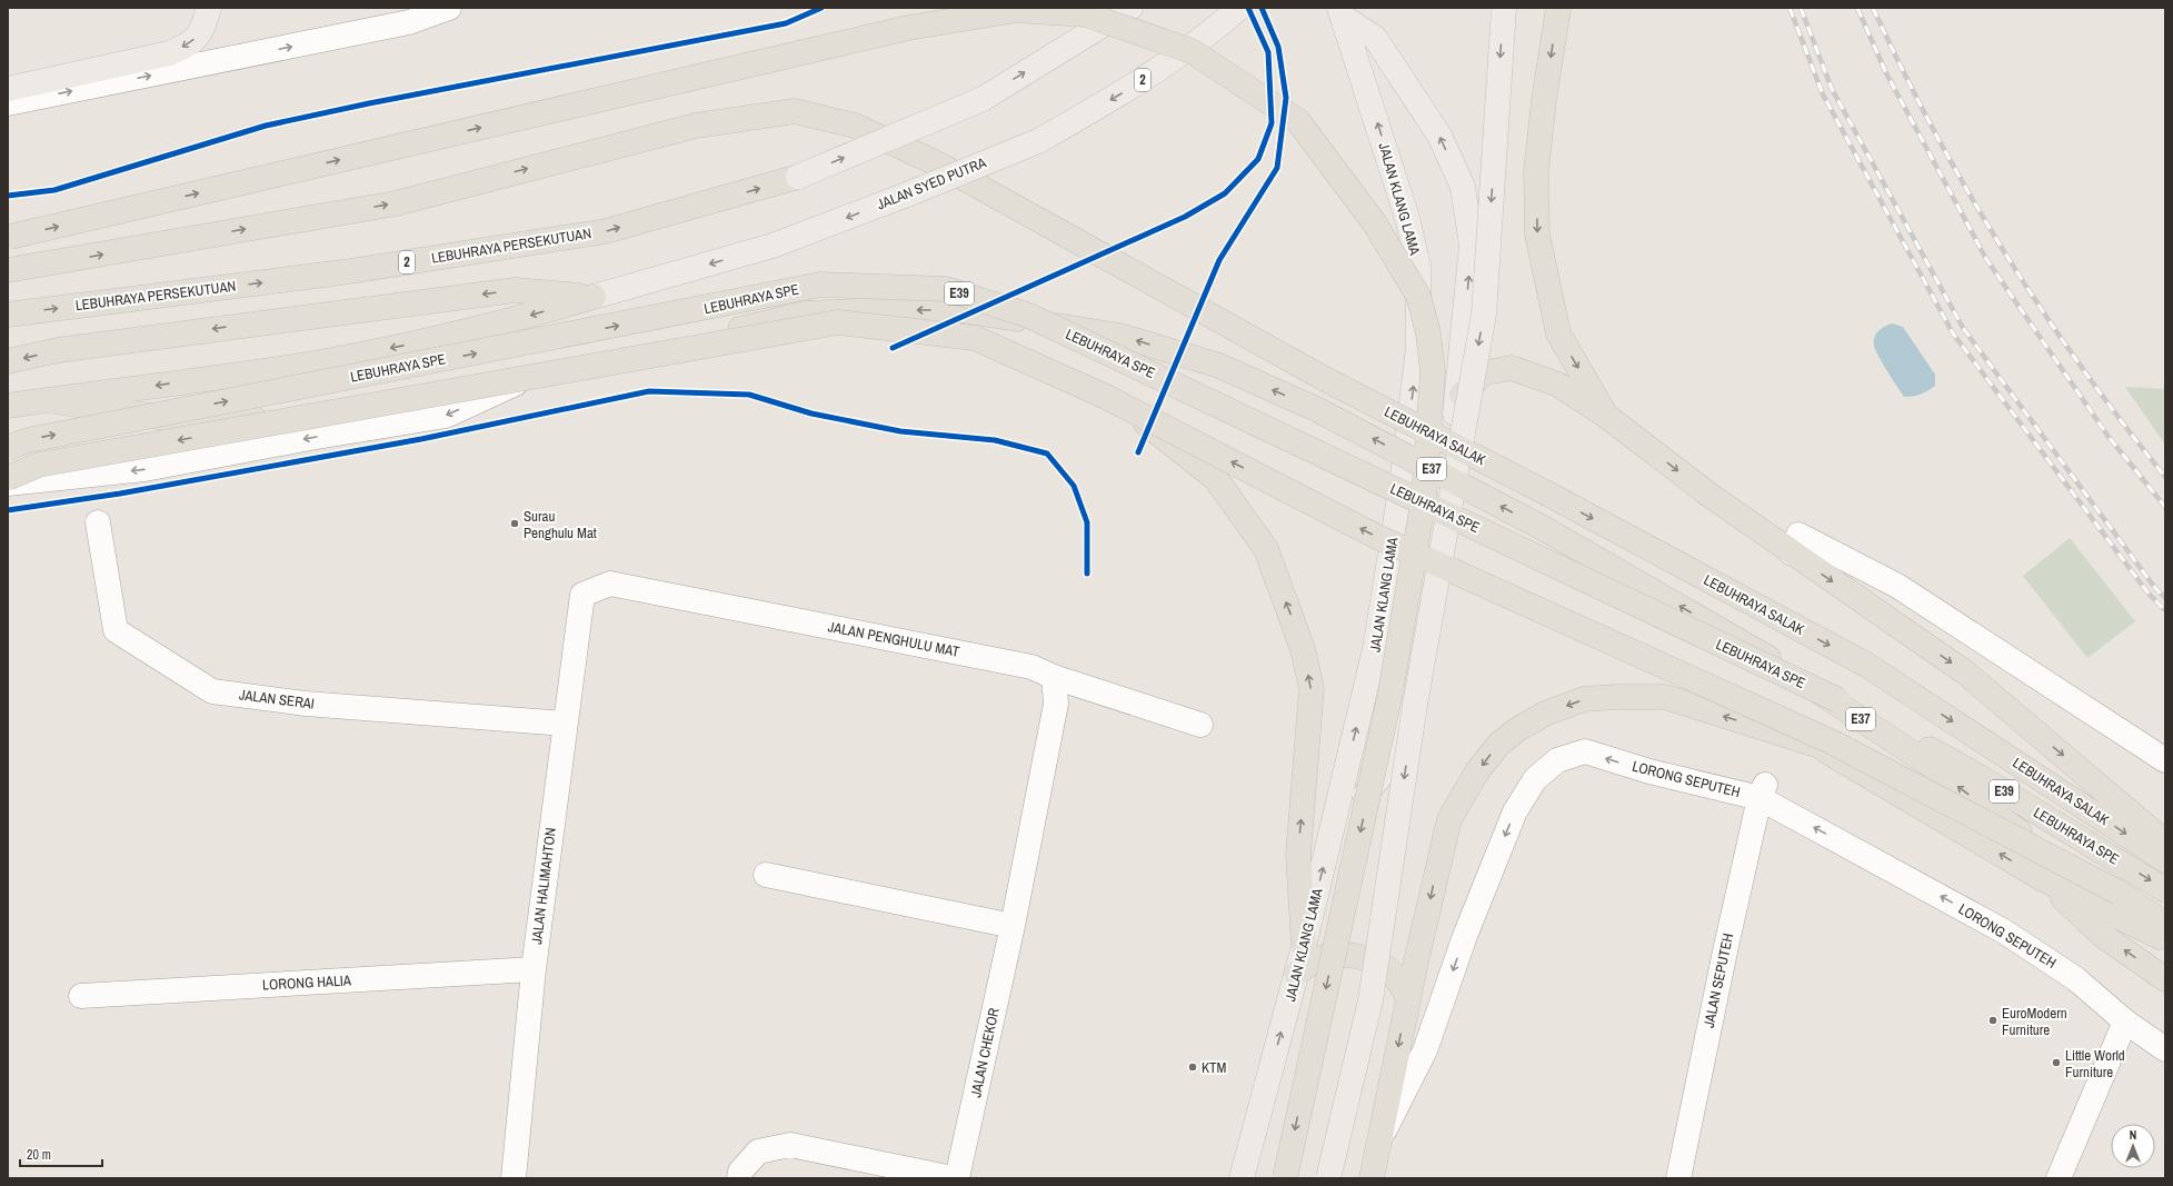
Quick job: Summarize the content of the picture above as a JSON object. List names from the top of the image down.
{
  "streets": {
    "highway": [
      "2",
      "LEBUHRAYA PERSEKUTUAN",
      "E39",
      "LEBUHRAYA SPE",
      "LEBUHRAYA SALAK",
      "E37"
    ],
    "main road": ["JALAN SYED PUTRA", "JALAN KLANG LAMA"],
    "street": [
      "JALAN PENGHULU MAT",
      "JALAN SERAI",
      "LORONG SEPUTEH",
      "JALAN HALIMAHTON",
      "JALAN SEPUTEH",
      "LORONG HALIA",
      "JALAN CHEKOR"
    ]
  },
  "crossings": [
    ["2", "JALAN SYED PUTRA"],
    ["2", "LEBUHRAYA PERSEKUTUAN"],
    ["LEBUHRAYA SPE", "E37"],
    ["JALAN PENGHULU MAT", "JALAN HALIMAHTON"],
    ["JALAN PENGHULU MAT", "JALAN CHEKOR"],
    ["JALAN SERAI", "JALAN HALIMAHTON"],
    ["LORONG SEPUTEH", "JALAN SEPUTEH"],
    ["JALAN HALIMAHTON", "LORONG HALIA"]
  ],
  "places": [
    "Surau Penghulu Mat",
    "EuroModern Furniture",
    "Little World Furniture",
    "KTM"
  ],
  "scale_bar": "20 m",
  "north": "top"
}
